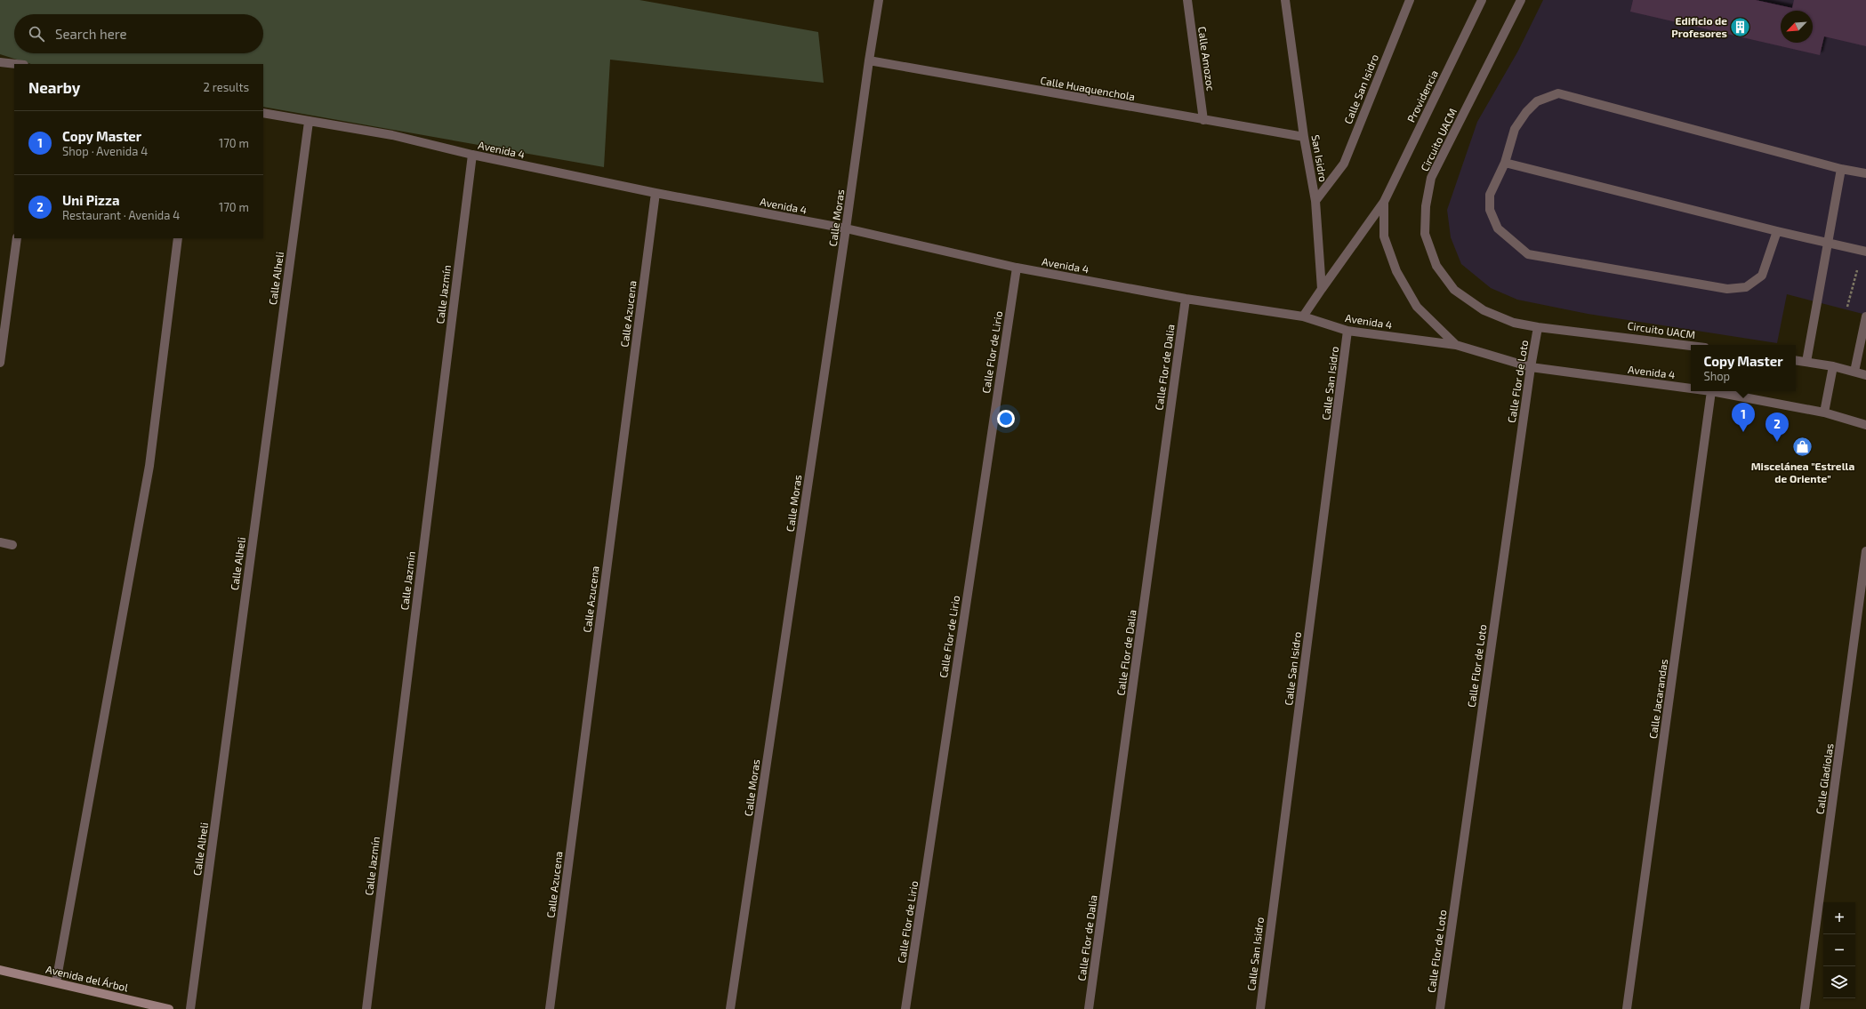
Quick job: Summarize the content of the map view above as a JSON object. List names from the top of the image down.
{
  "streets": {
    "street": [
      "Calle Amozoc",
      "Calle Huaquenchola",
      "Calle San Isidro",
      "Providencia",
      "Circuito UACM",
      "Avenida 4",
      "San Isidro",
      "Calle Moras",
      "Calle Alheli",
      "Calle Jazmín",
      "Calle Azucena",
      "Calle Flor de Lirio",
      "Calle Flor de Dalia",
      "Calle Flor de Loto",
      "Calle Jacarandas",
      "Calle Gladiolas",
      "Avenida del Árbol"
    ]
  },
  "crossings": [
    ["Calle Amozoc", "Calle Huaquenchola"],
    ["Calle Huaquenchola", "San Isidro"],
    ["Calle Huaquenchola", "Calle Moras"],
    ["Calle San Isidro", "Avenida 4"],
    ["Calle San Isidro", "San Isidro"],
    ["Providencia", "Avenida 4"],
    ["Providencia", "San Isidro"],
    ["Circuito UACM", "Calle Flor de Loto"],
    ["Avenida 4", "Calle Moras"],
    ["Avenida 4", "Calle Alheli"],
    ["Avenida 4", "Calle Jazmín"],
    ["Avenida 4", "Calle Azucena"],
    ["Avenida 4", "Calle Flor de Lirio"],
    ["Avenida 4", "Calle Flor de Dalia"],
    ["Avenida 4", "Calle Flor de Loto"],
    ["Avenida 4", "Calle Jacarandas"]
  ],
  "places": {
    "building": ["Edificio de Profesores"],
    "shop": ["Miscelánea \"Estrella de Oriente\""]
  },
  "north": "bottom left",
  "page": {
    "search": "Search here",
    "heading": ["Nearby", "2 results"],
    "list": [
      {
        "mark": "1",
        "name": "Copy Master",
        "note": "Shop · Avenida 4",
        "value": "170 m"
      },
      {
        "mark": "2",
        "name": "Uni Pizza",
        "note": "Restaurant · Avenida 4",
        "value": "170 m"
      }
    ],
    "popup": ["Copy Master", "Shop"],
    "pins": ["1", "2"],
    "map_buttons": ["+", "−"]
  }
}
